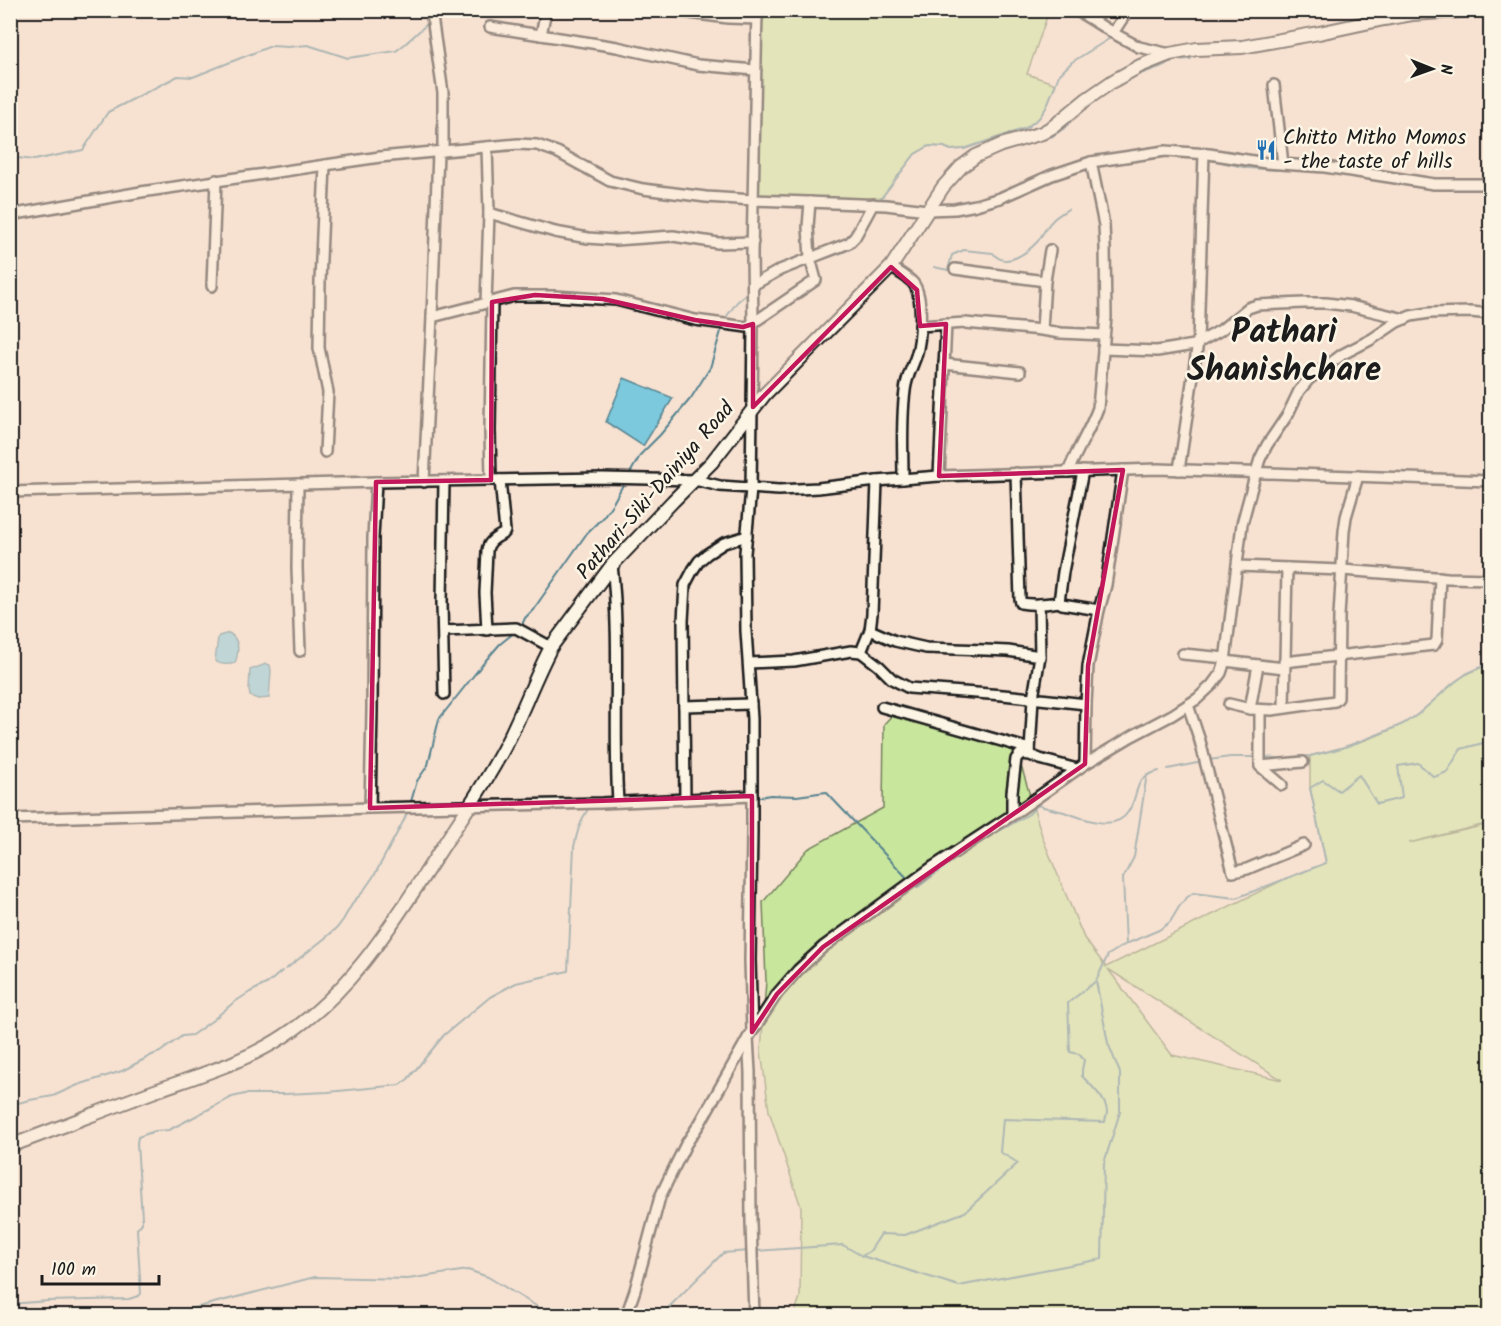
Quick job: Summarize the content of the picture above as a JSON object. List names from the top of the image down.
{
  "streets": {
    "main road": ["Pathari-Siki-Dainiya Road"]
  },
  "districts": ["Pathari Shanishchare"],
  "places": {
    "restaurant": ["Chitto Mitho Momos - the taste of hills"]
  },
  "scale_bar": "100 m",
  "north": "right"
}
